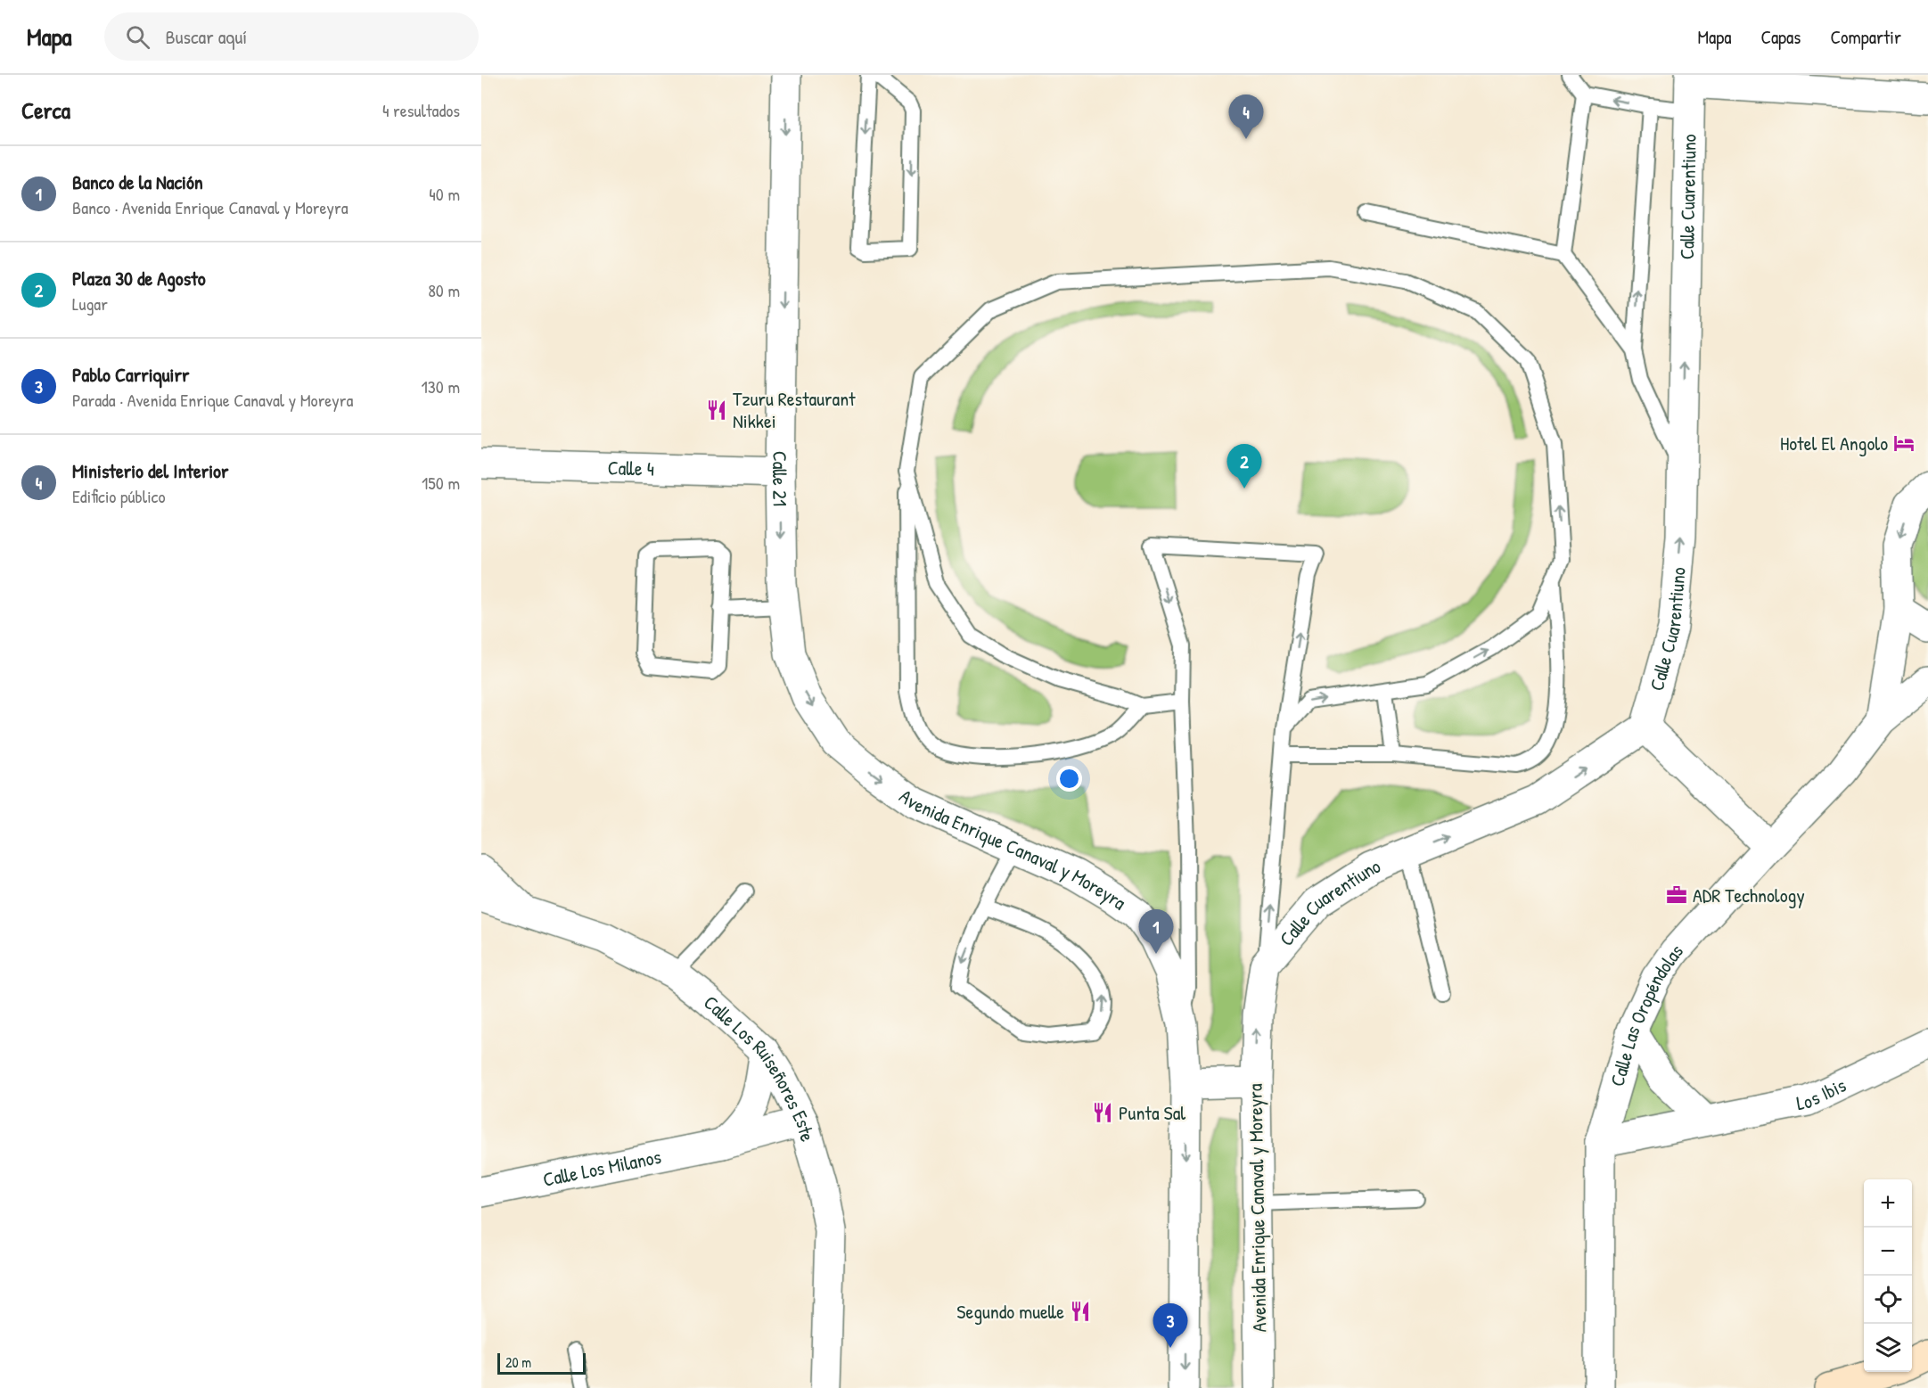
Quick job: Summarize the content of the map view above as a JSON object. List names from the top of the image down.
{
  "streets": {
    "street": [
      "Calle Cuarentiuno",
      "Calle 4",
      "Calle 21",
      "Avenida Enrique Canaval y Moreyra",
      "Calle Las Oropéndolas",
      "Calle Los Ruiseñores Este",
      "Los Ibis",
      "Calle Los Milanos"
    ]
  },
  "crossings": [
    ["Calle Cuarentiuno", "Avenida Enrique Canaval y Moreyra"],
    ["Calle 4", "Calle 21"],
    ["Calle 21", "Avenida Enrique Canaval y Moreyra"],
    ["Calle Las Oropéndolas", "Los Ibis"],
    ["Calle Los Ruiseñores Este", "Calle Los Milanos"]
  ],
  "one_way": ["Calle Cuarentiuno", "Calle 21"],
  "places": {
    "restaurant": ["Tzuru Restaurant Nikkei", "Punta Sal", "Segundo muelle"],
    "hotel": ["Hotel El Angolo"],
    "office": ["ADR Technology"]
  },
  "scale_bar": "20 m",
  "page": {
    "header": "Mapa",
    "search": "Buscar aquí",
    "nav": ["Mapa", "Capas", "Compartir"],
    "heading": ["Cerca", "4 resultados"],
    "pins": [
      "4",
      "2",
      "1",
      "3"
    ],
    "list": [
      {
        "mark": "1",
        "name": "Banco de la Nación",
        "note": "Banco · Avenida Enrique Canaval y Moreyra",
        "value": "40 m"
      },
      {
        "mark": "2",
        "name": "Plaza 30 de Agosto",
        "note": "Lugar",
        "value": "80 m"
      },
      {
        "mark": "3",
        "name": "Pablo Carriquirr",
        "note": "Parada · Avenida Enrique Canaval y Moreyra",
        "value": "130 m"
      },
      {
        "mark": "4",
        "name": "Ministerio del Interior",
        "note": "Edificio público",
        "value": "150 m"
      }
    ],
    "map_buttons": ["+", "−"],
    "scale": "20 m"
  }
}
